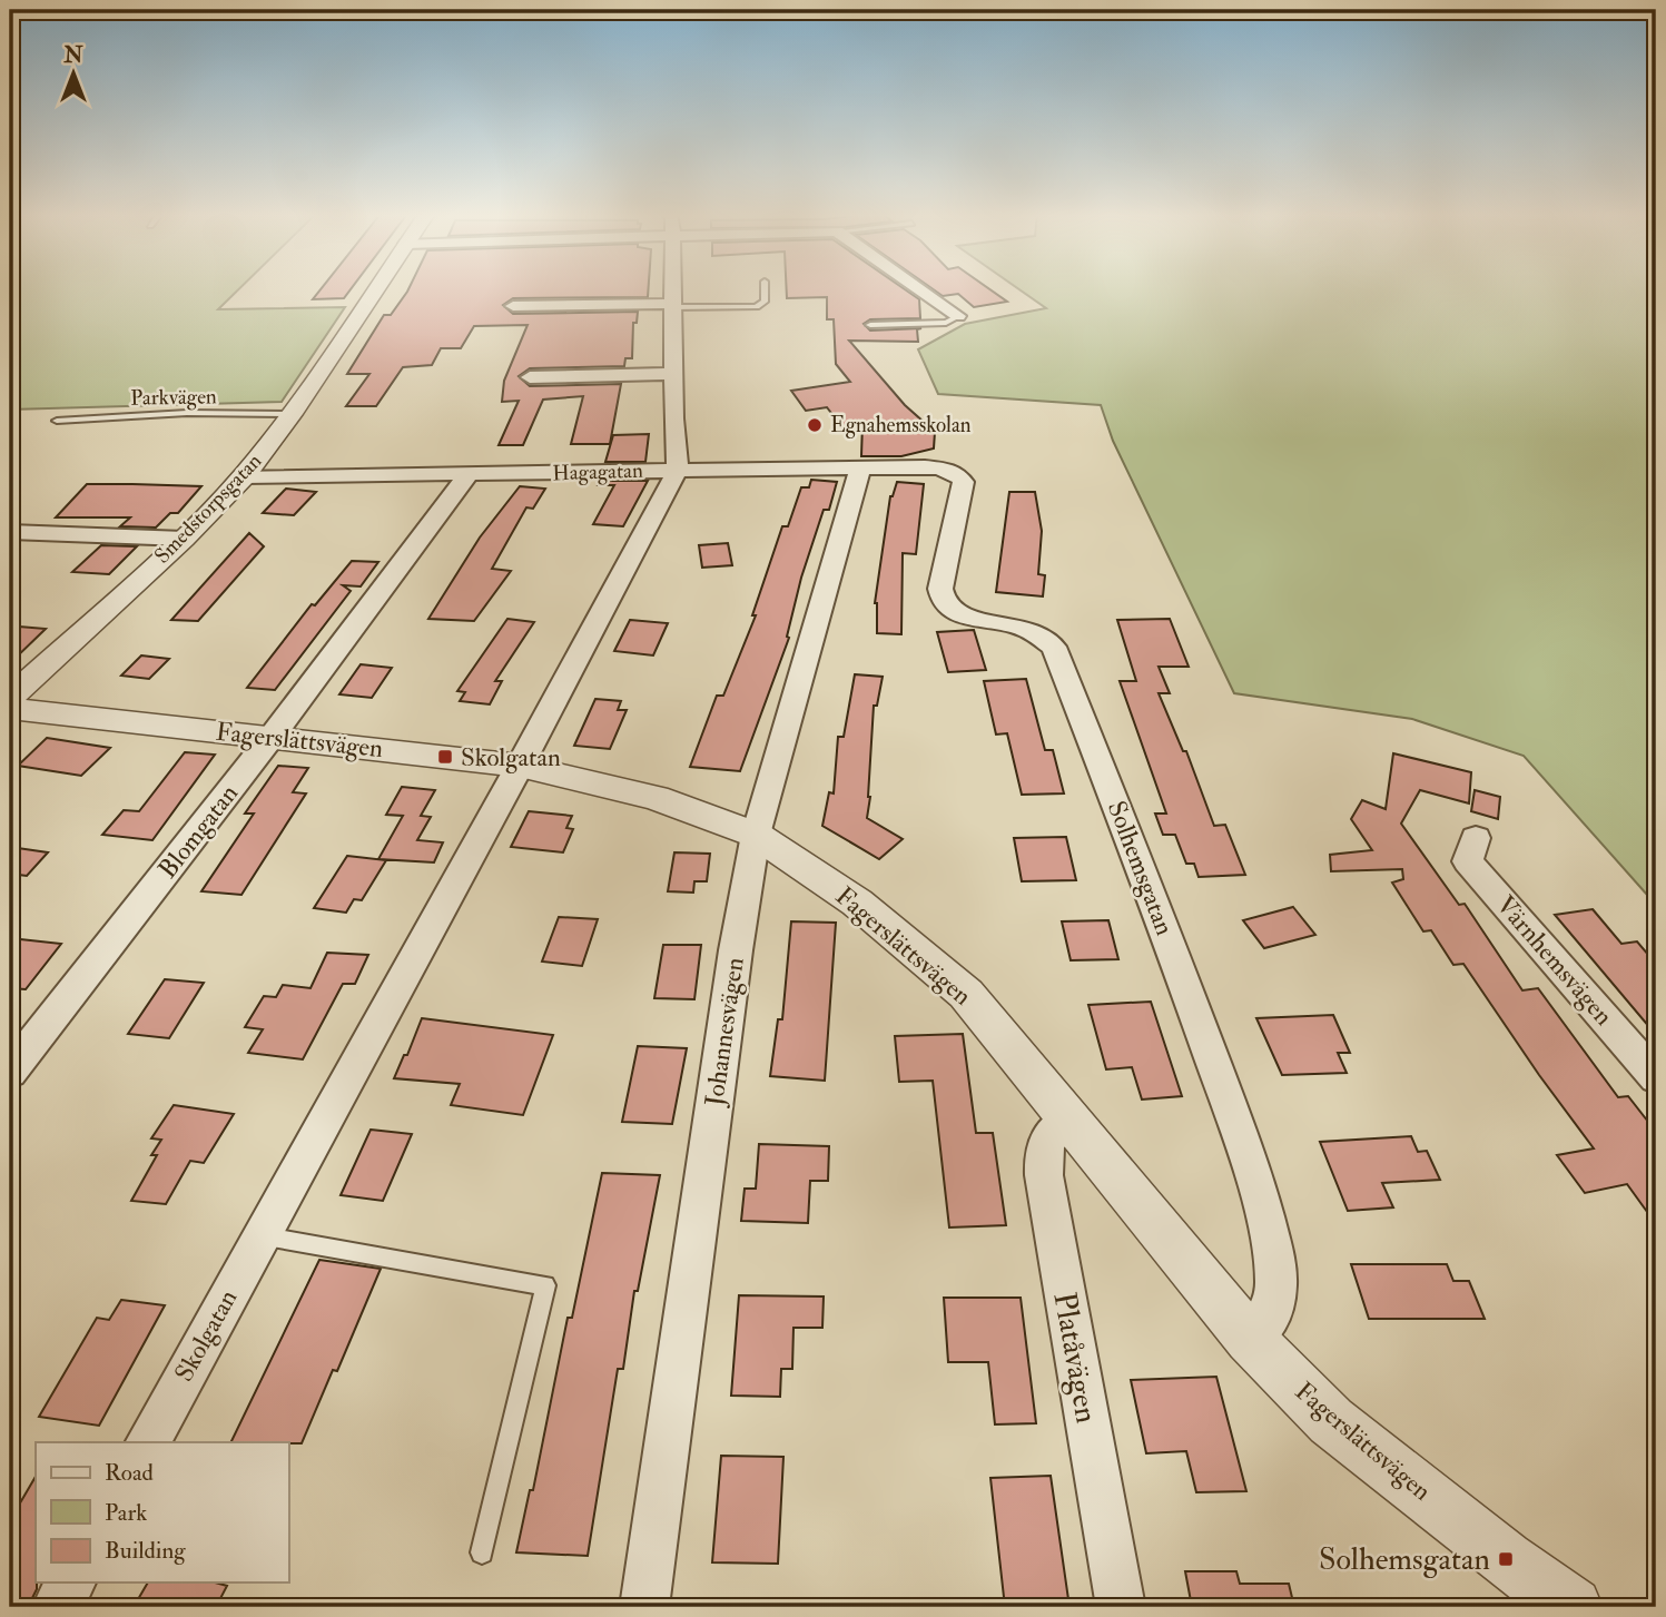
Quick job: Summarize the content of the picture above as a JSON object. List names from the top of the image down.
{
  "streets": {
    "street": [
      "Hagagatan",
      "Smedstorpsgatan",
      "Fagerslättsvägen",
      "Blomgatan",
      "Solhemsgatan",
      "Värnhemsvägen",
      "Johannesvägen",
      "Skolgatan",
      "Platåvägen"
    ],
    "lane": ["Parkvägen"]
  },
  "crossings": [
    ["Parkvägen", "Smedstorpsgatan"],
    ["Hagagatan", "Smedstorpsgatan"],
    ["Hagagatan", "Blomgatan"],
    ["Hagagatan", "Solhemsgatan"],
    ["Hagagatan", "Johannesvägen"],
    ["Hagagatan", "Skolgatan"],
    ["Fagerslättsvägen", "Blomgatan"],
    ["Fagerslättsvägen", "Solhemsgatan"],
    ["Fagerslättsvägen", "Johannesvägen"],
    ["Fagerslättsvägen", "Skolgatan"],
    ["Fagerslättsvägen", "Platåvägen"]
  ],
  "places": {
    "other": ["Egnahemsskolan"],
    "transit": ["Skolgatan", "Solhemsgatan"]
  },
  "legend": ["Road", "Park", "Building"],
  "north": "top"
}
